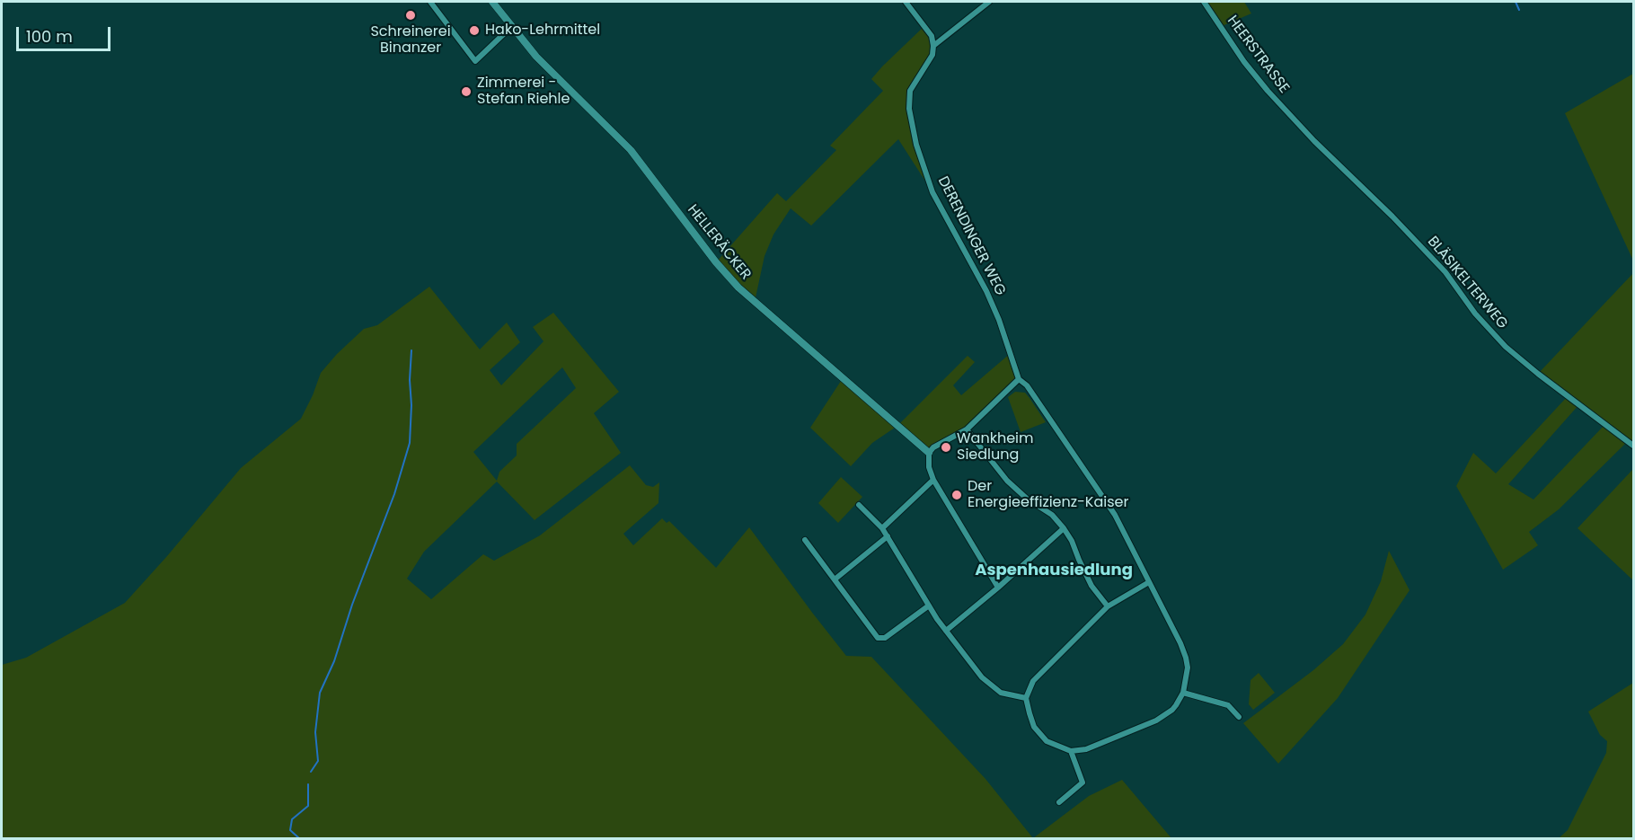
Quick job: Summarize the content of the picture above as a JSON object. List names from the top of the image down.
{
  "streets": {
    "street": [
      "HEERSTRASSE",
      "DERENDINGER WEG",
      "HELLERÄCKER",
      "BLÄSIKELTERWEG"
    ]
  },
  "crossings": [
    ["HEERSTRASSE", "BLÄSIKELTERWEG"]
  ],
  "districts": ["Aspenhausiedlung"],
  "places": [
    "Schreinerei Binanzer",
    "Hako-Lehrmittel",
    "Zimmerei - Stefan Riehle",
    "Wankheim Siedlung",
    "Der Energieeffizienz-Kaiser"
  ],
  "scale_bar": "100 m"
}
